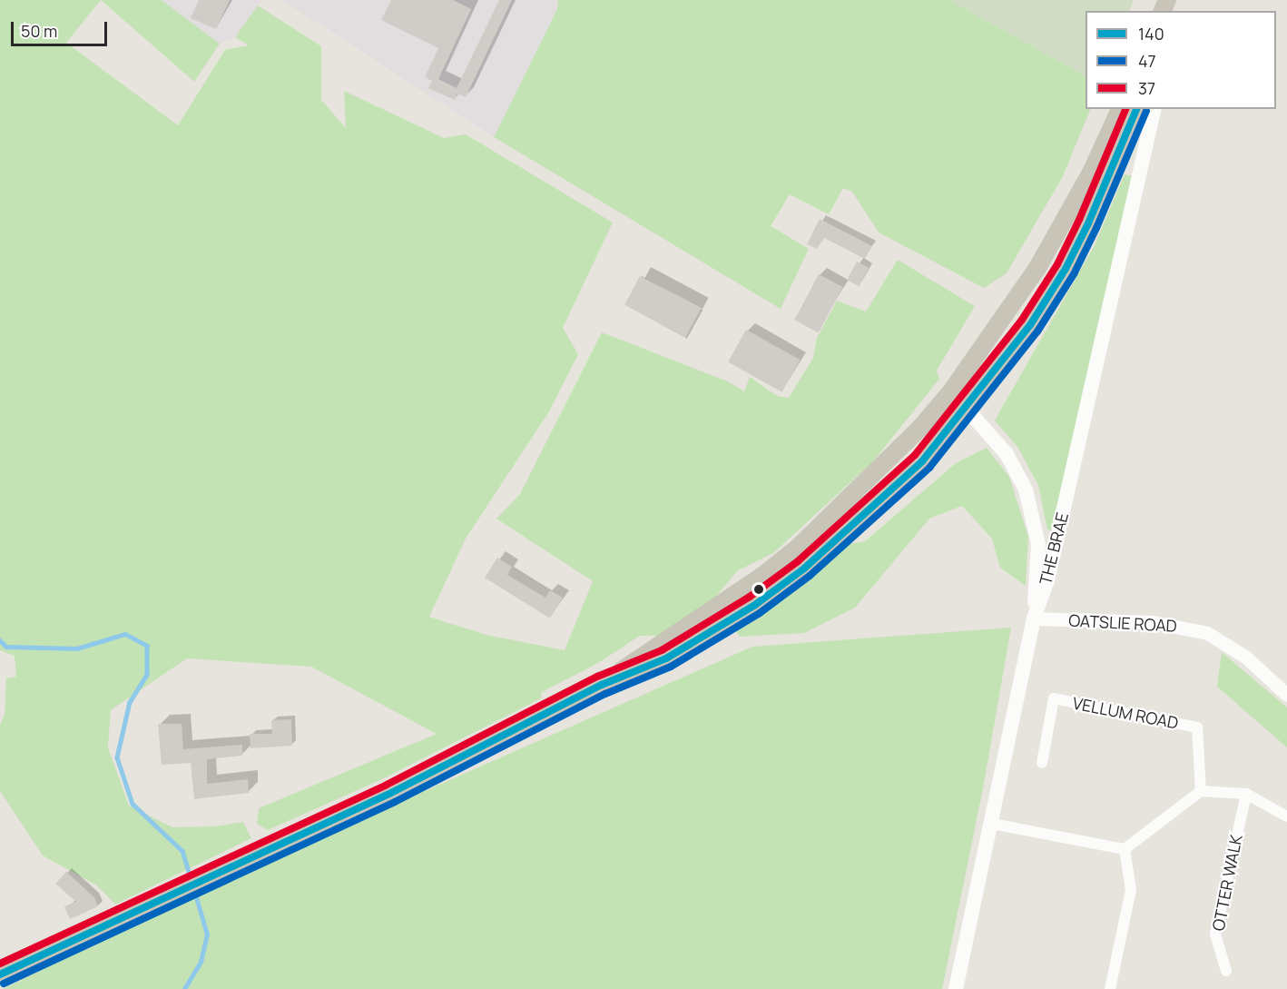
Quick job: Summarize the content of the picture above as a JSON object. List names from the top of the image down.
{
  "streets": {
    "main road": ["THE BRAE"],
    "street": ["OATSLIE ROAD", "VELLUM ROAD", "OTTER WALK"]
  },
  "crossings": [
    ["THE BRAE", "OATSLIE ROAD"]
  ],
  "lines": ["transit line 140", "transit line 37", "transit line 47"],
  "legend": ["140", "47", "37"],
  "scale_bar": "50 m"
}
